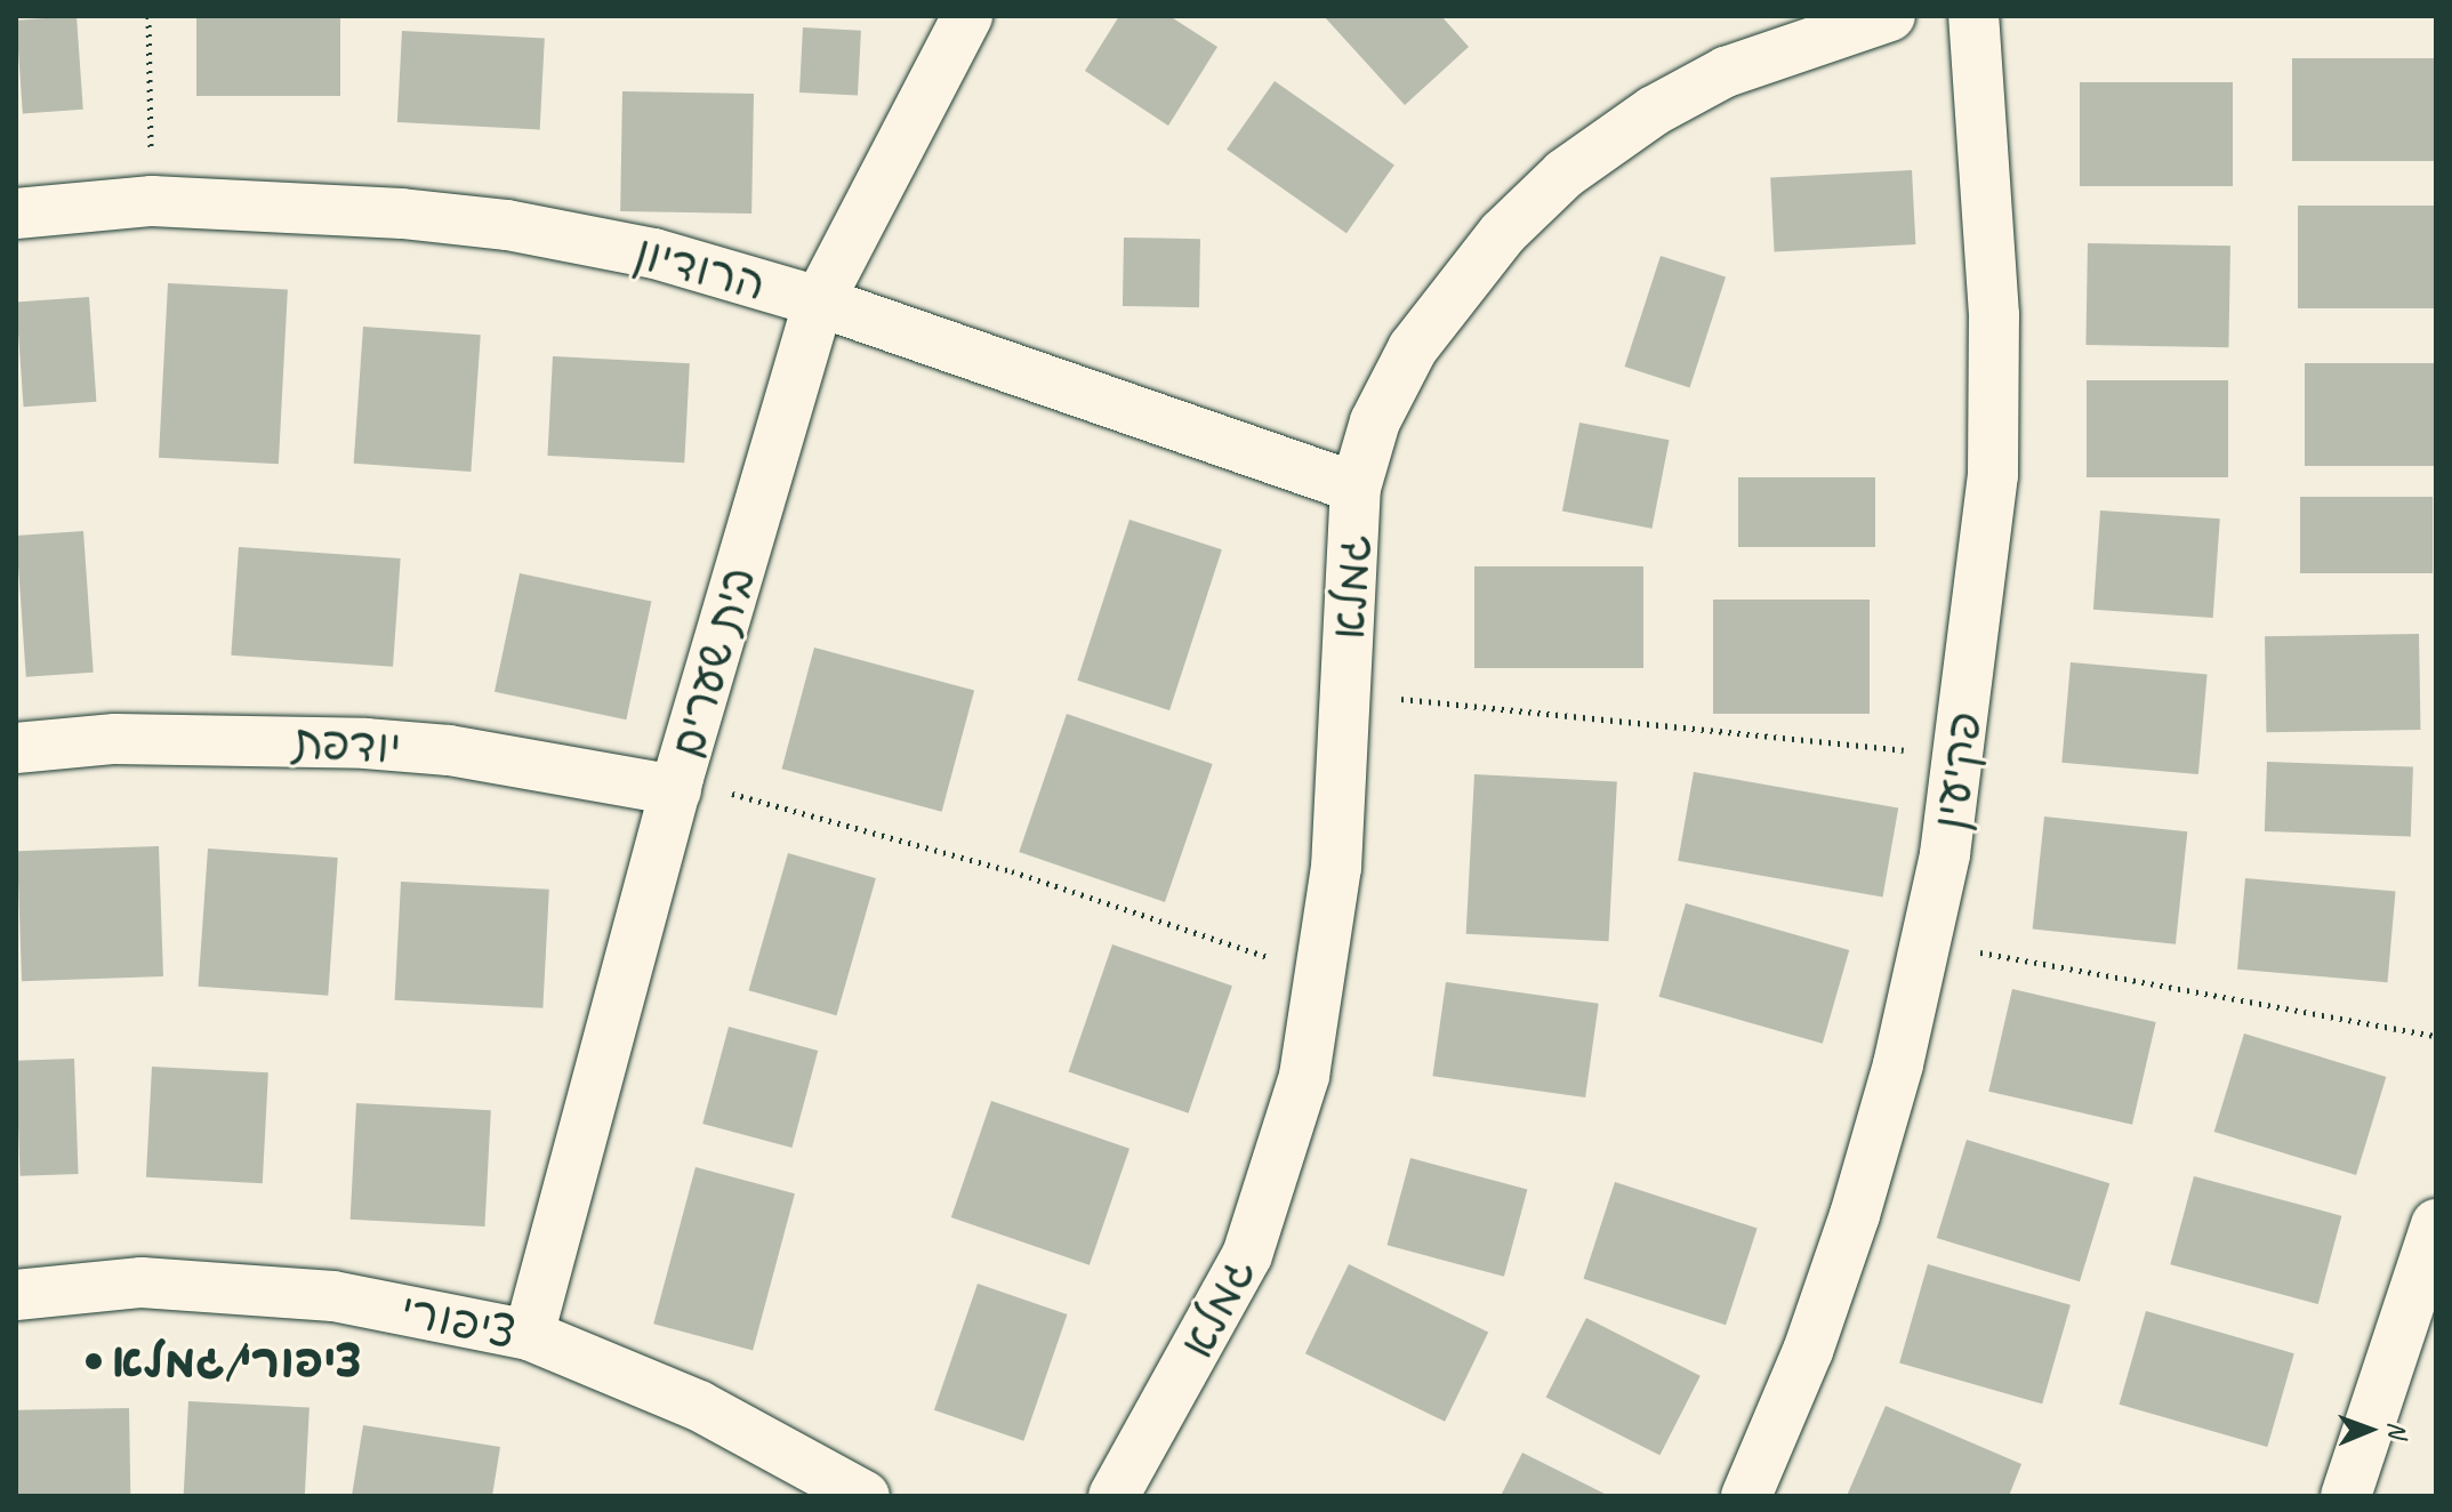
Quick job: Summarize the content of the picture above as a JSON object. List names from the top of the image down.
{
  "streets": {
    "street": [
      "הרודיון",
      "גמלא",
      "בית שערים",
      "יודפת",
      "פקיעין",
      "ציפורי"
    ]
  },
  "crossings": [
    ["הרודיון", "גמלא"],
    ["הרודיון", "בית שערים"],
    ["בית שערים", "יודפת"],
    ["בית שערים", "ציפורי"]
  ],
  "places": ["ציפורי/גמלא"],
  "north": "right"
}
